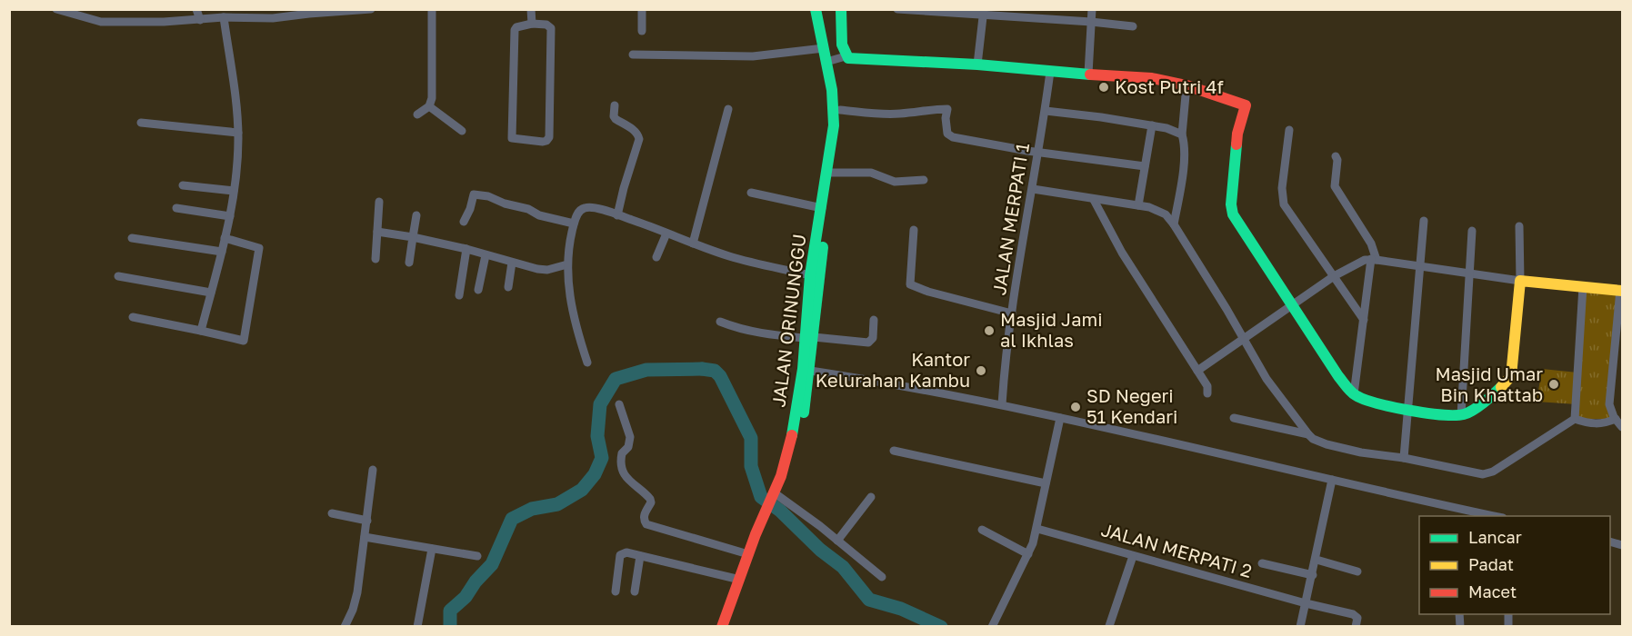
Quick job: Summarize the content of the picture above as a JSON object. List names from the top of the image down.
{
  "streets": {
    "street": ["JALAN MERPATI 1", "JALAN ORINUNGGU", "JALAN MERPATI 2"]
  },
  "places": [
    "Kost Putri 4f",
    "Masjid Jami al Ikhlas",
    "Kantor Kelurahan Kambu",
    "Masjid Umar Bin Khattab",
    "SD Negeri 51 Kendari"
  ],
  "legend": ["Lancar", "Padat", "Macet"]
}
